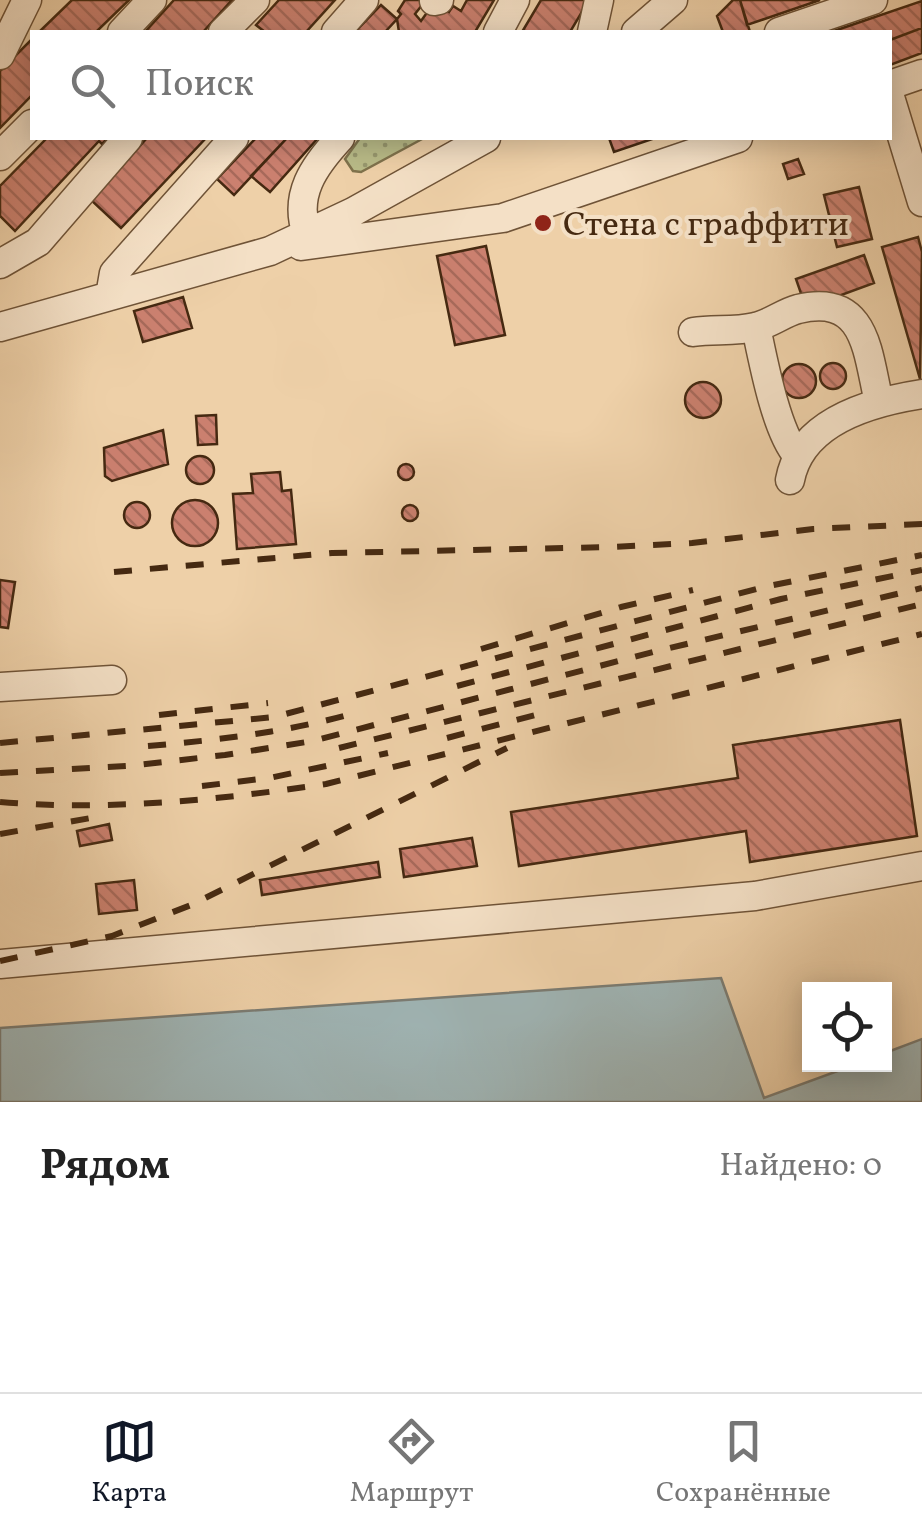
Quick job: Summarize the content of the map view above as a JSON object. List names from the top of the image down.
{
  "places": ["Стена с граффити"],
  "page": {
    "search": "Поиск",
    "heading": ["Рядом", "Найдено: 0"],
    "nav": ["Карта", "Маршрут", "Сохранённые"]
  }
}
